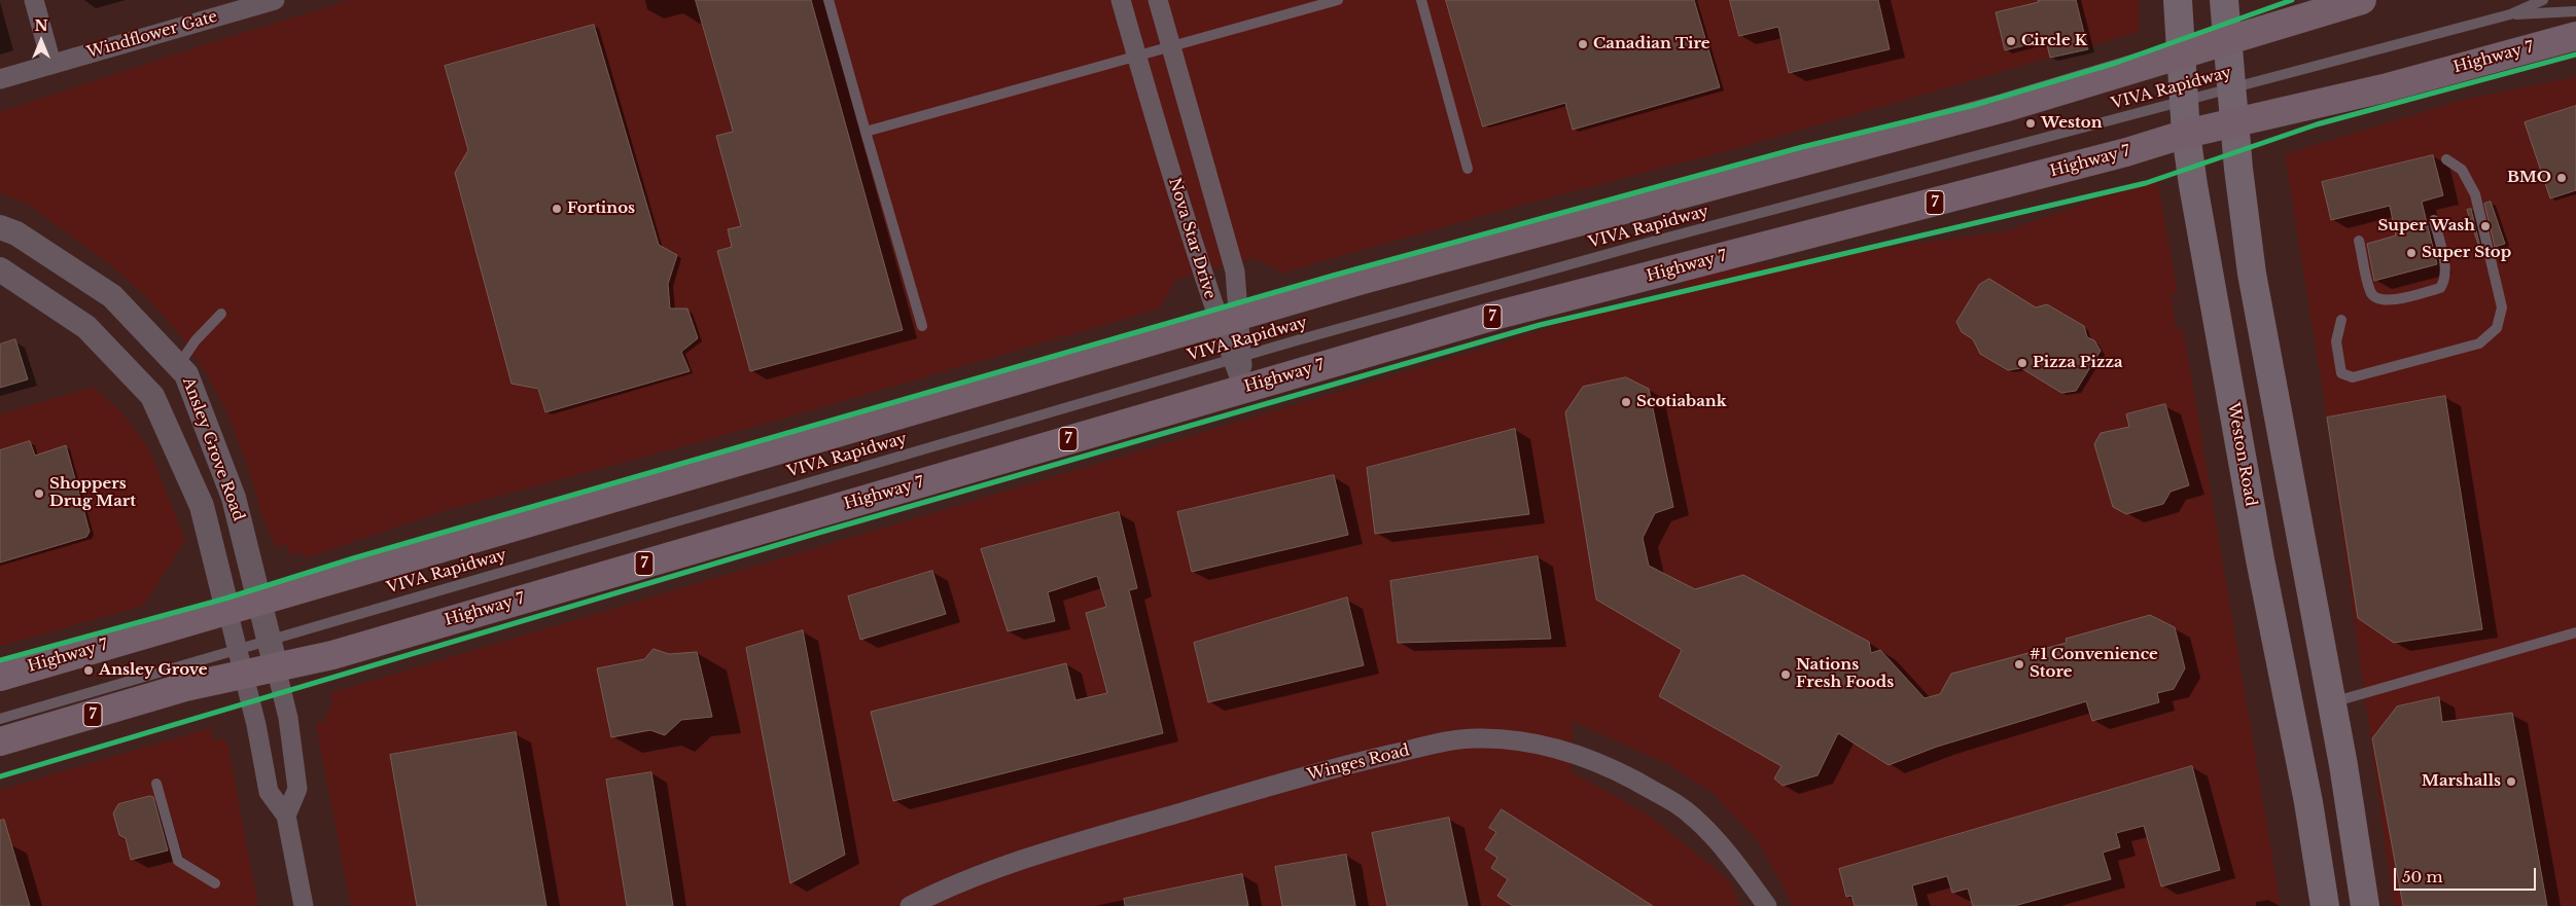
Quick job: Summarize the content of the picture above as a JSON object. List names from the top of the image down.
{
  "streets": {
    "main road": ["Highway 7", "7", "Weston Road"],
    "street": [
      "Windflower Gate",
      "Nova Star Drive",
      "Ansley Grove Road",
      "Winges Road"
    ],
    "lane": ["VIVA Rapidway"]
  },
  "crossings": [
    ["Highway 7", "VIVA Rapidway"],
    ["Highway 7", "Nova Star Drive"],
    ["Highway 7", "Ansley Grove Road"],
    ["Highway 7", "Weston Road"],
    ["VIVA Rapidway", "Nova Star Drive"],
    ["VIVA Rapidway", "Ansley Grove Road"],
    ["VIVA Rapidway", "Weston Road"]
  ],
  "places": [
    "Circle K",
    "Canadian Tire",
    "Weston",
    "BMO",
    "Fortinos",
    "Super Wash",
    "Super Stop",
    "Pizza Pizza",
    "Scotiabank",
    "Shoppers Drug Mart",
    "#1 Convenience Store",
    "Ansley Grove",
    "Nations Fresh Foods",
    "Marshalls"
  ],
  "scale_bar": "50 m",
  "north": "top"
}
